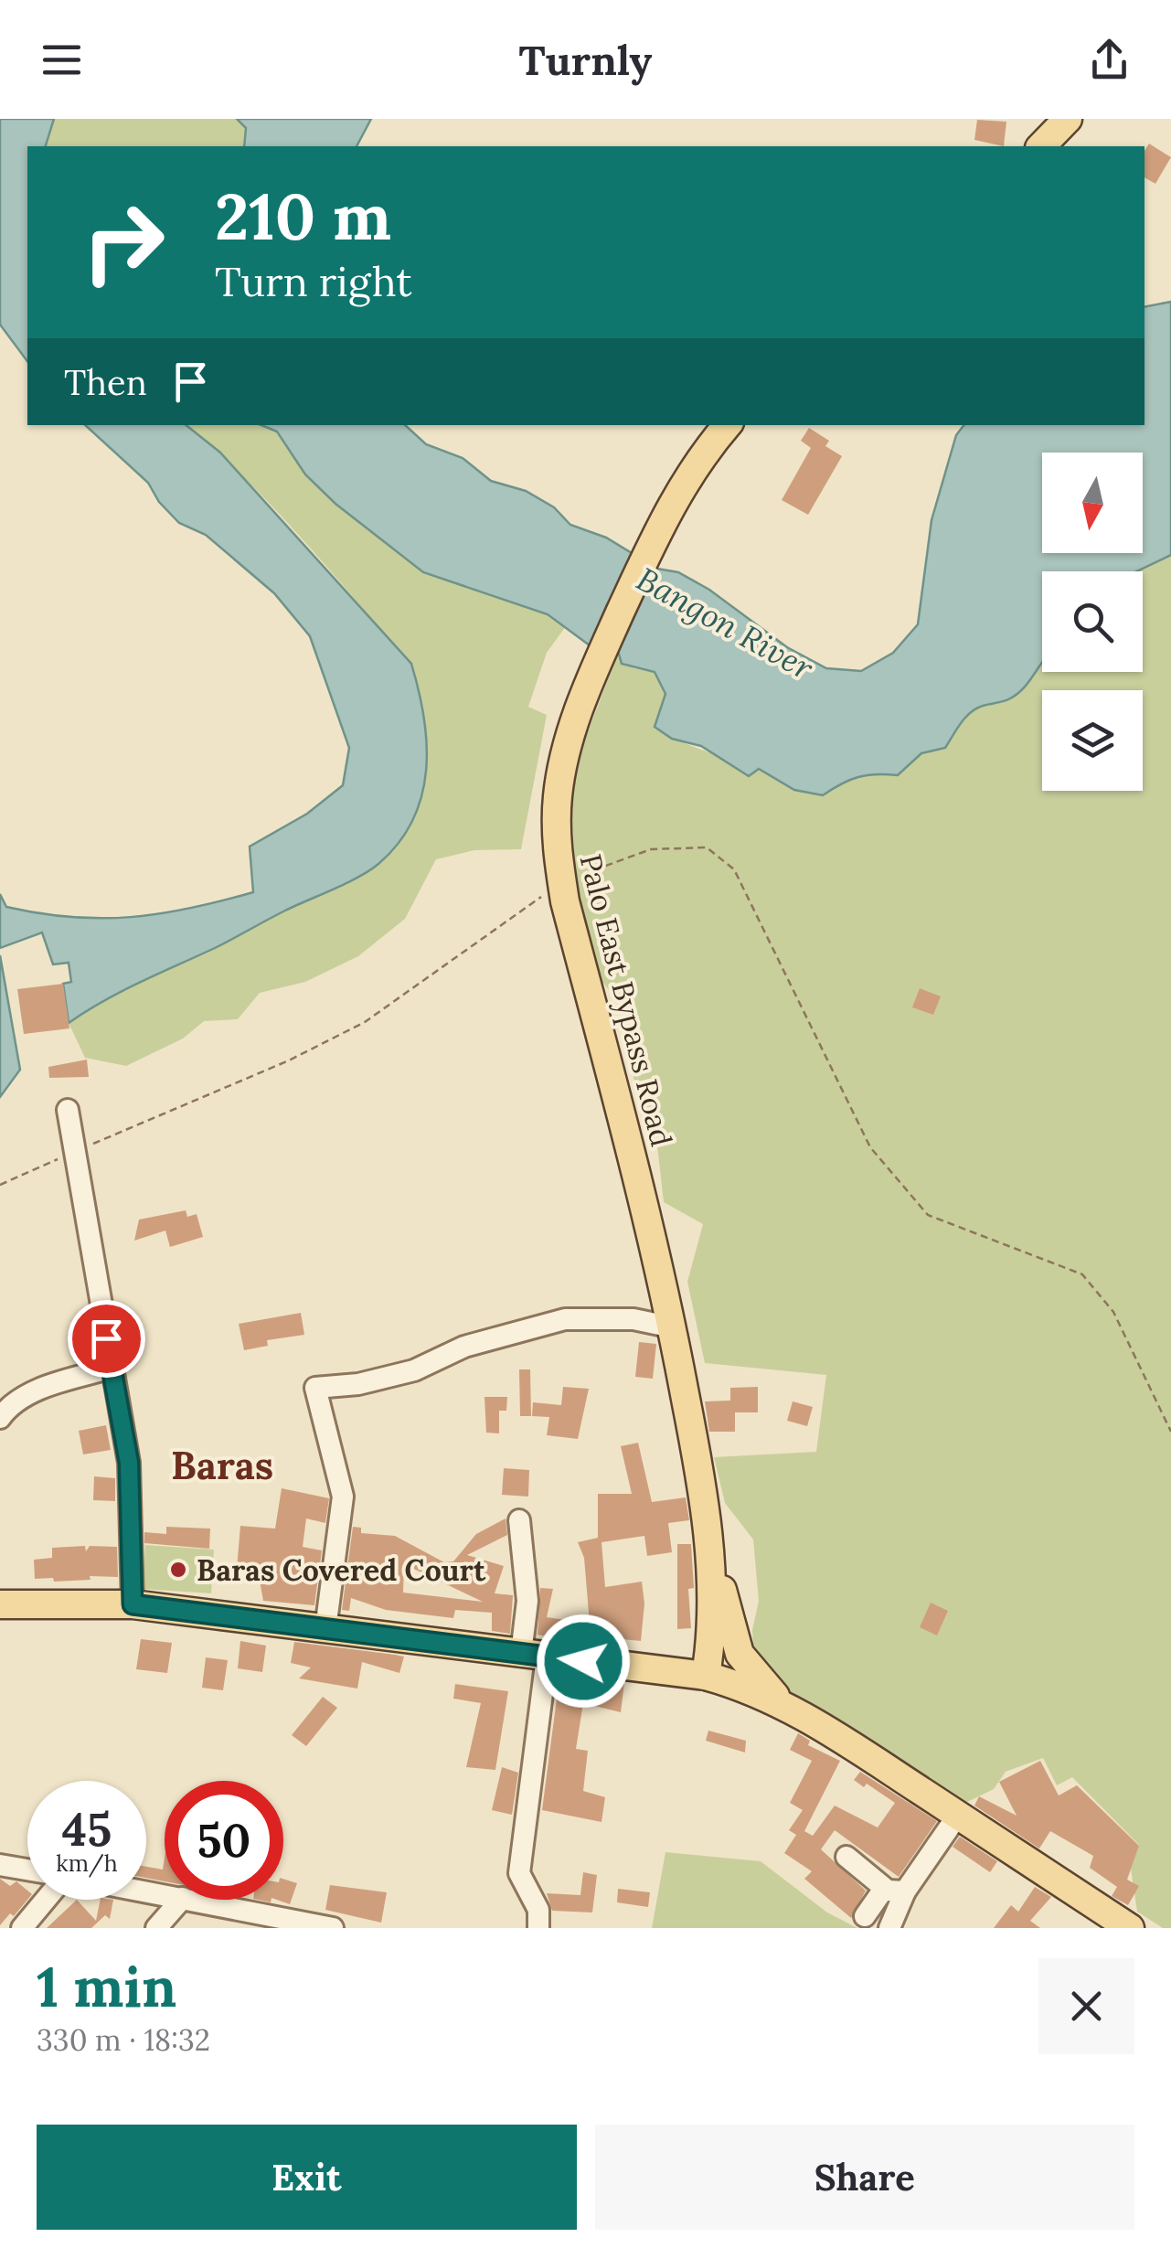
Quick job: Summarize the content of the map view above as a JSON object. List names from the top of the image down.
{
  "streets": {
    "main road": ["Palo East Bypass Road"]
  },
  "districts": ["Baras"],
  "water": ["Bangon River"],
  "places": ["Baras Covered Court"],
  "north": "bottom",
  "page": {
    "header": "Turnly",
    "turn": ["210 m", "Turn right"],
    "then": "Then",
    "speed": "45 km/h",
    "limit": "50",
    "heading": ["1 min", "330 m · 18:32"],
    "buttons": ["Exit", "Share"]
  }
}
